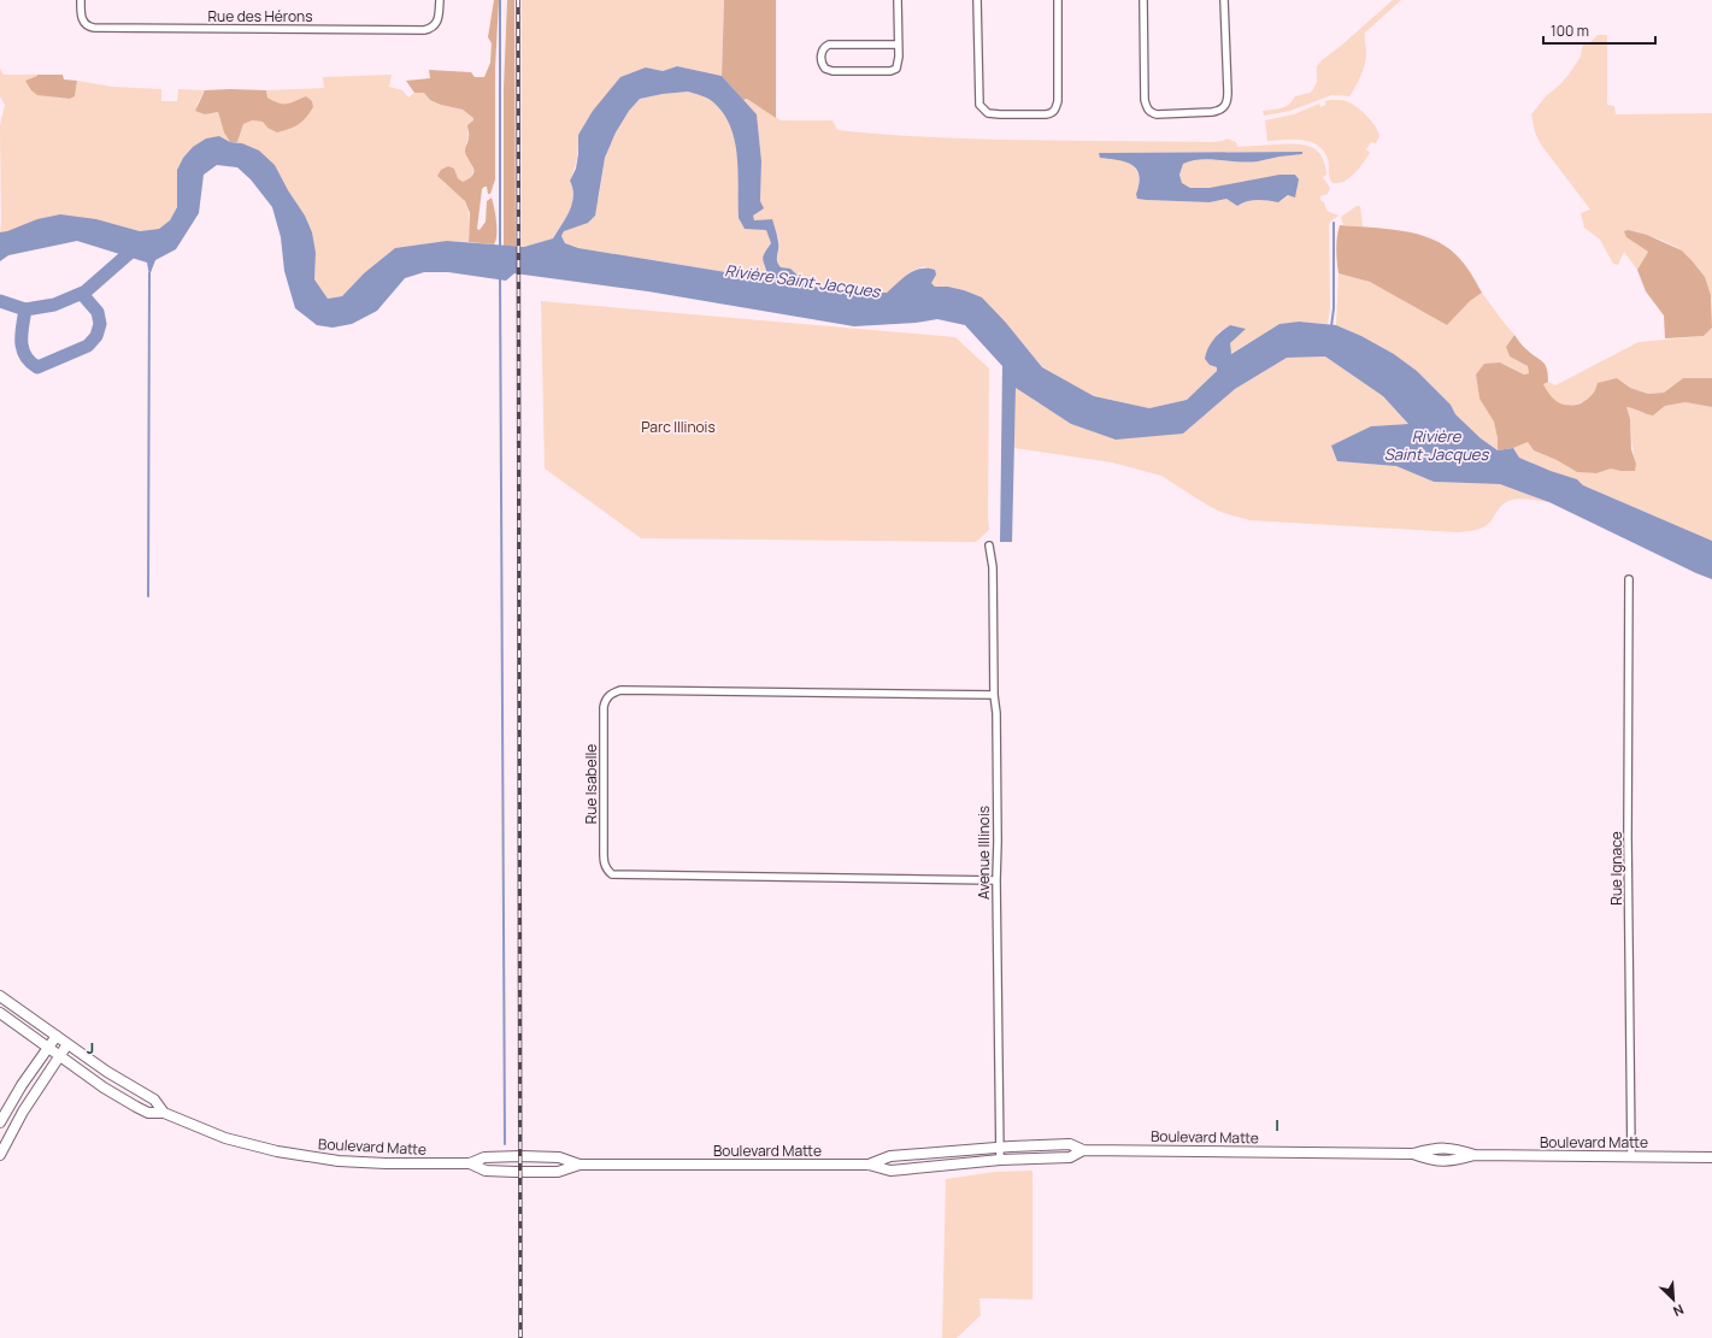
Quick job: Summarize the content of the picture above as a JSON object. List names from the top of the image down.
{
  "streets": {
    "main road": ["Boulevard Matte"],
    "street": [
      "Rue des Hérons",
      "Rue Isabelle",
      "Avenue Illinois",
      "Rue Ignace"
    ]
  },
  "crossings": [
    ["Rue Isabelle", "Avenue Illinois"],
    ["Avenue Illinois", "Boulevard Matte"],
    ["Rue Ignace", "Boulevard Matte"]
  ],
  "districts": ["J", "I"],
  "water": ["Rivière Saint-Jacques"],
  "parks": ["Parc Illinois"],
  "scale_bar": "100 m",
  "north": "bottom right"
}
